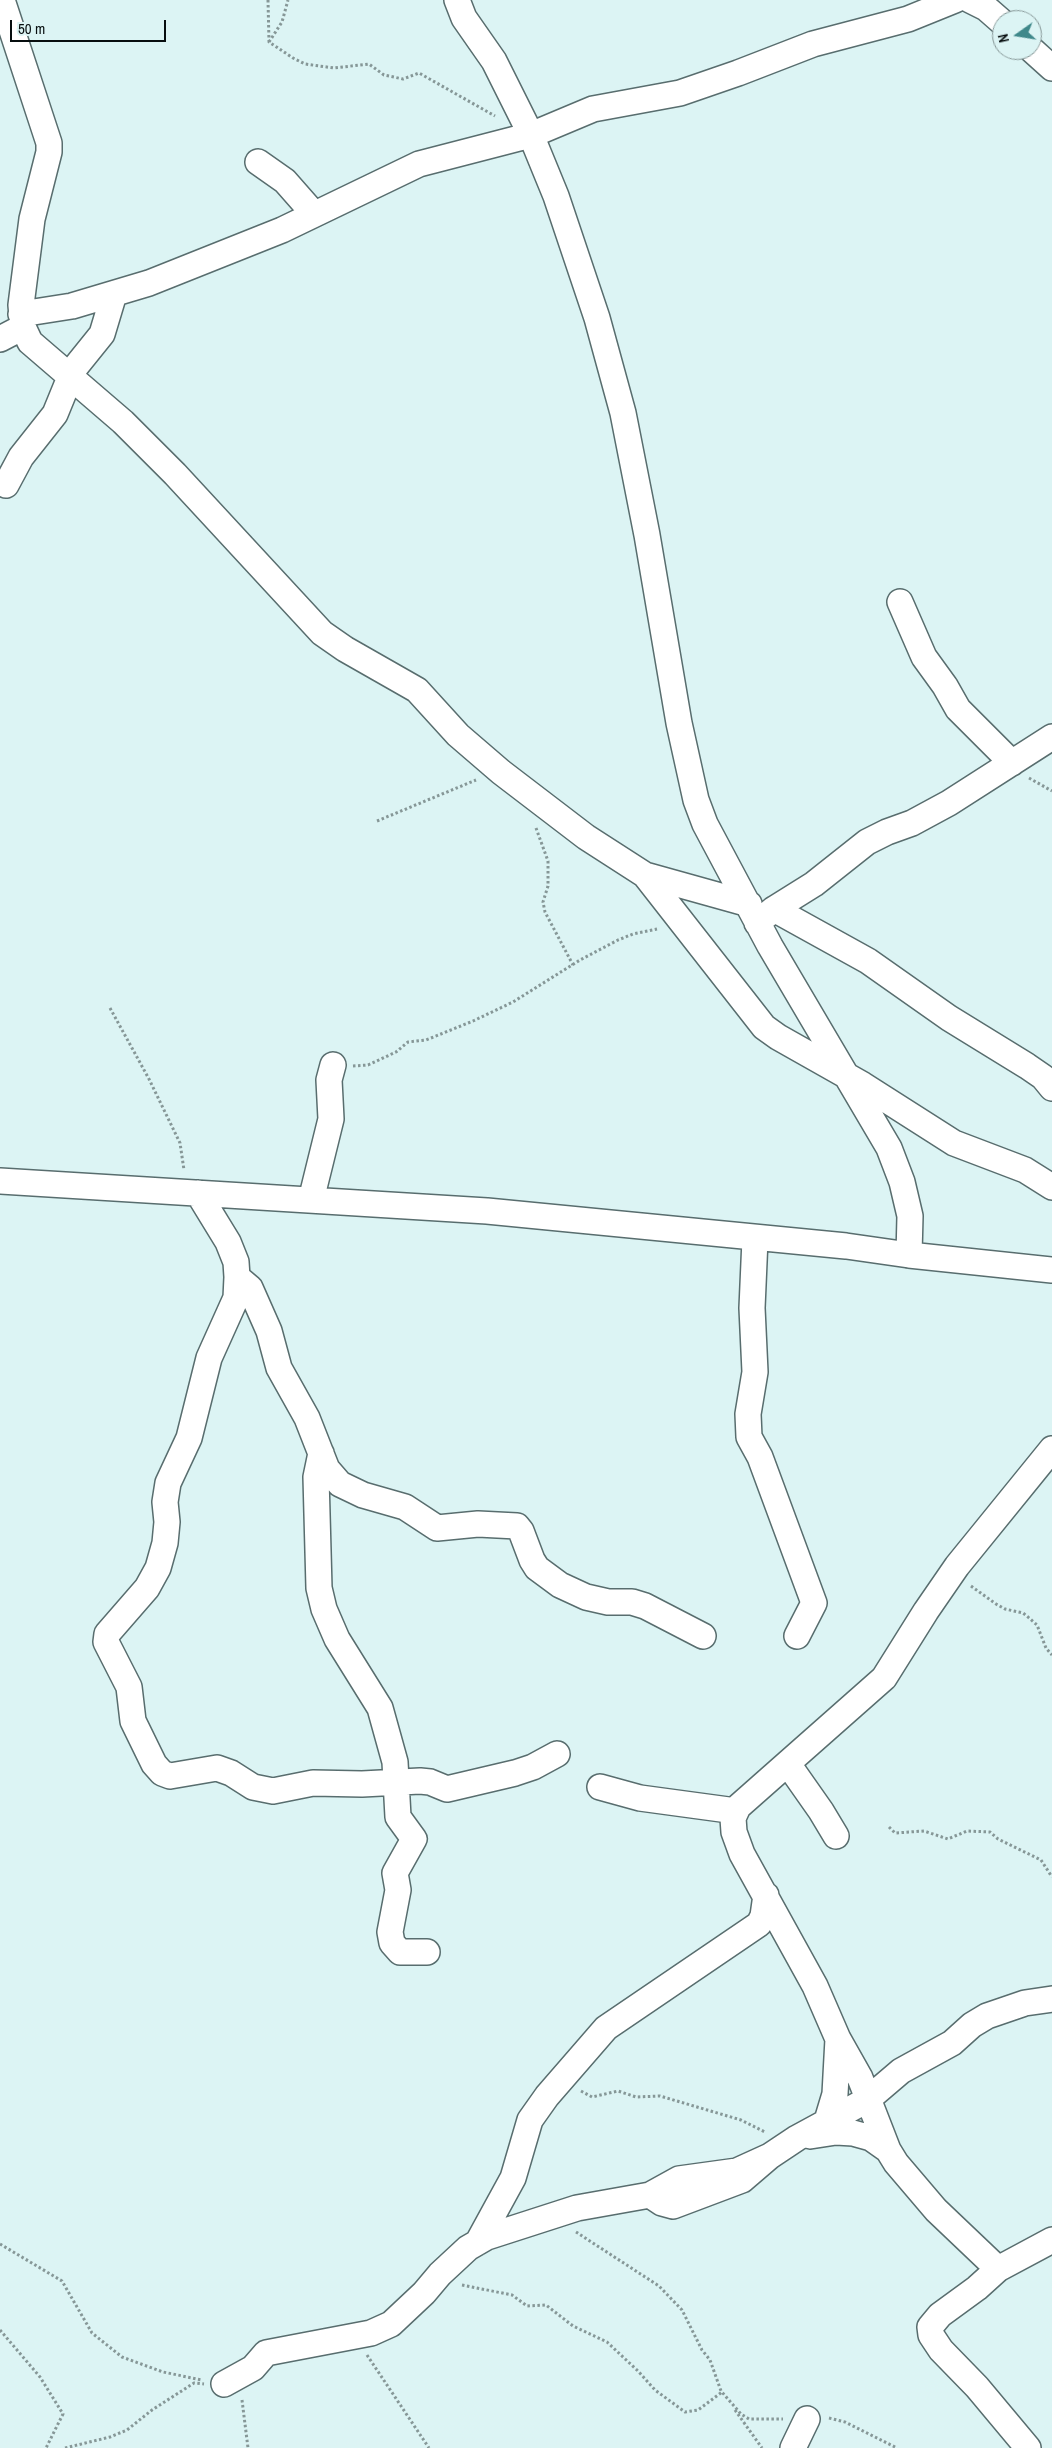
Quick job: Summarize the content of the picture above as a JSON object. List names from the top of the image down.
{
  "scale_bar": "50 m",
  "north": "left"
}
